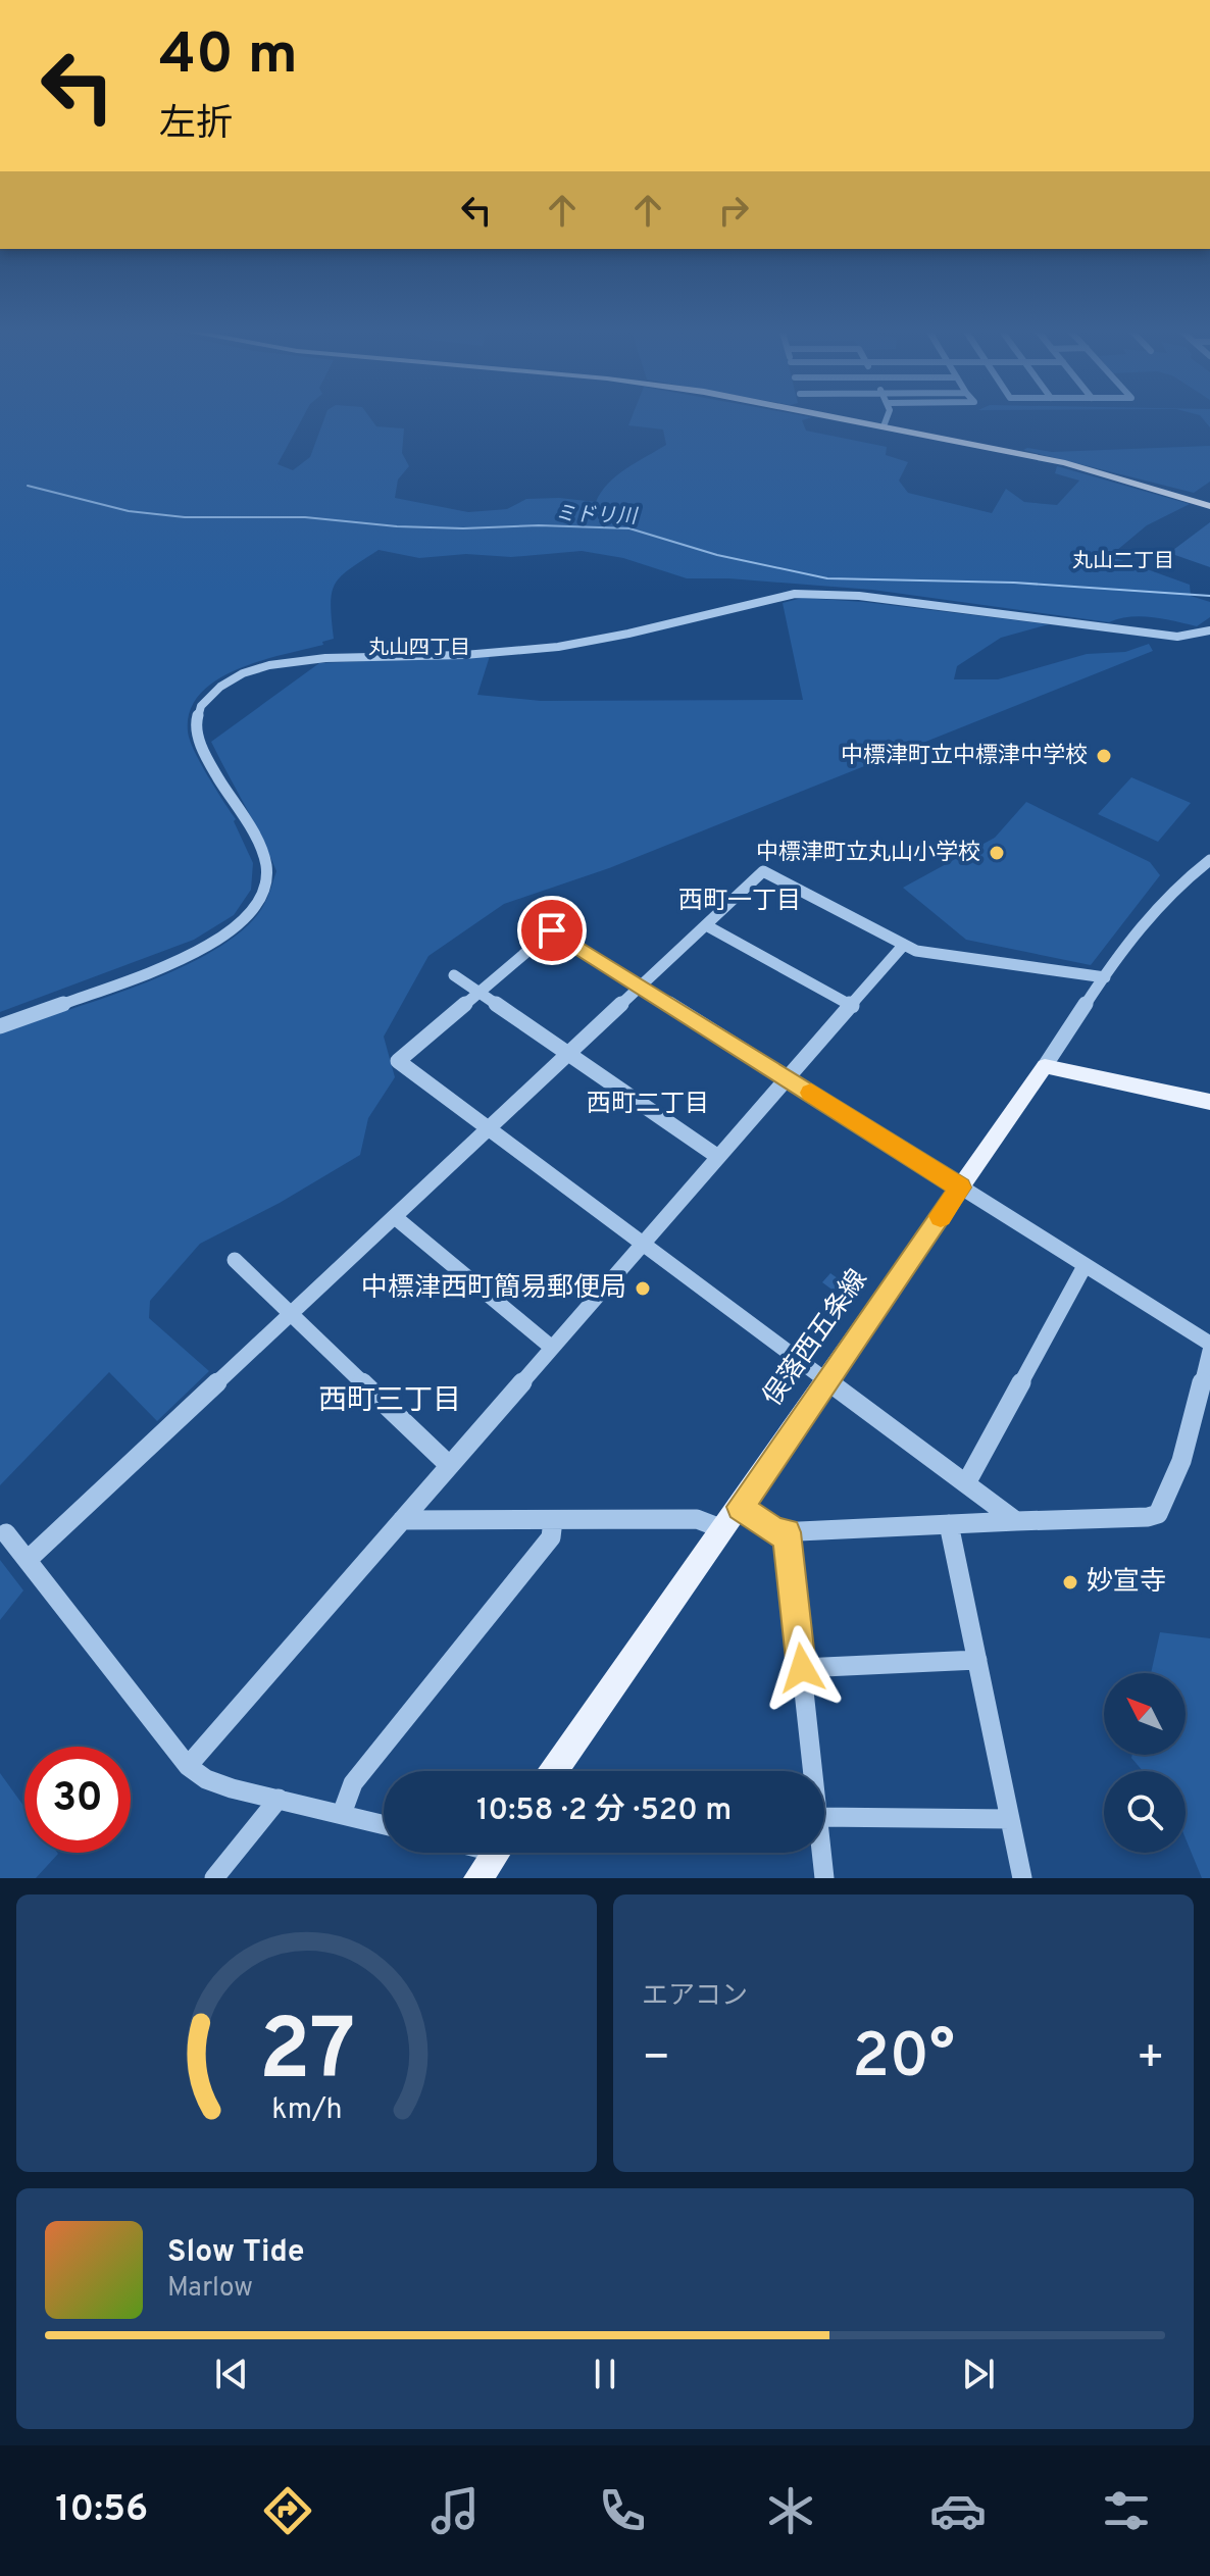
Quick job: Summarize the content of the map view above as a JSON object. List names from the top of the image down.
{
  "streets": {
    "main road": ["俣落西五条線"]
  },
  "districts": [
    "丸山二丁目",
    "丸山四丁目",
    "西町一丁目",
    "西町二丁目",
    "西町三丁目"
  ],
  "water": ["ミドリ川"],
  "places": [
    "中標津町立中標津中学校",
    "中標津町立丸山小学校",
    "中標津西町簡易郵便局",
    "妙宣寺"
  ],
  "north": "top left",
  "page": {
    "turn": ["40 m", "左折"],
    "limit": "30",
    "trip": "10:58 · 2 分 · 520 m",
    "tile": "エアコン",
    "heat": ["−", "20°", "+"],
    "song": ["Slow Tide", "Marlow"],
    "tabs": "10:56",
    "gauge": ["27", "km/h"]
  }
}
